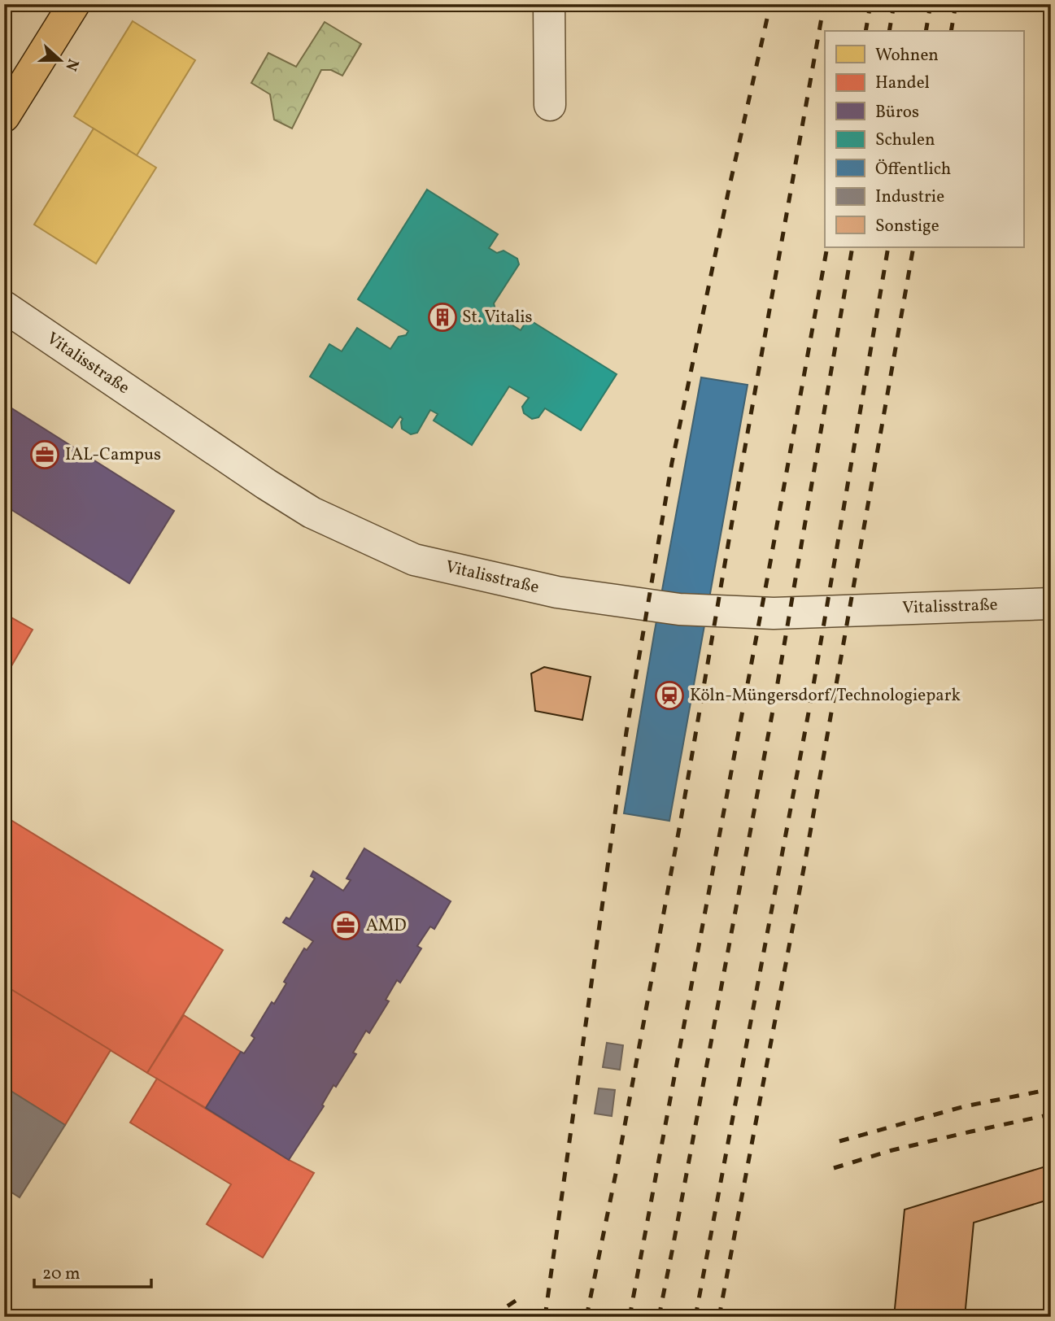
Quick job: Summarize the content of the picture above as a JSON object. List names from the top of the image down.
{
  "streets": {
    "street": ["Vitalisstraße"]
  },
  "places": {
    "building": ["St. Vitalis"],
    "office": ["IAL-Campus", "AMD"],
    "station": ["Köln-Müngersdorf/Technologiepark"]
  },
  "legend": [
    "Wohnen",
    "Handel",
    "Büros",
    "Schulen",
    "Öffentlich",
    "Industrie",
    "Sonstige"
  ],
  "scale_bar": "20 m",
  "north": "right"
}
